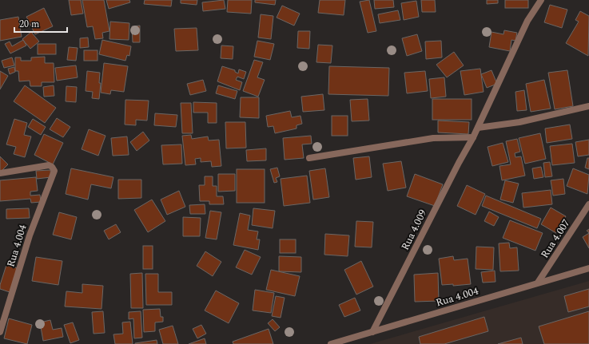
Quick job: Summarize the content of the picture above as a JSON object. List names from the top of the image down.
{
  "streets": {
    "street": ["Rua 4.009", "Rua 4.007", "Rua 4.004"]
  },
  "crossings": [
    ["Rua 4.009", "Rua 4.004"],
    ["Rua 4.007", "Rua 4.004"]
  ],
  "scale_bar": "20 m"
}
